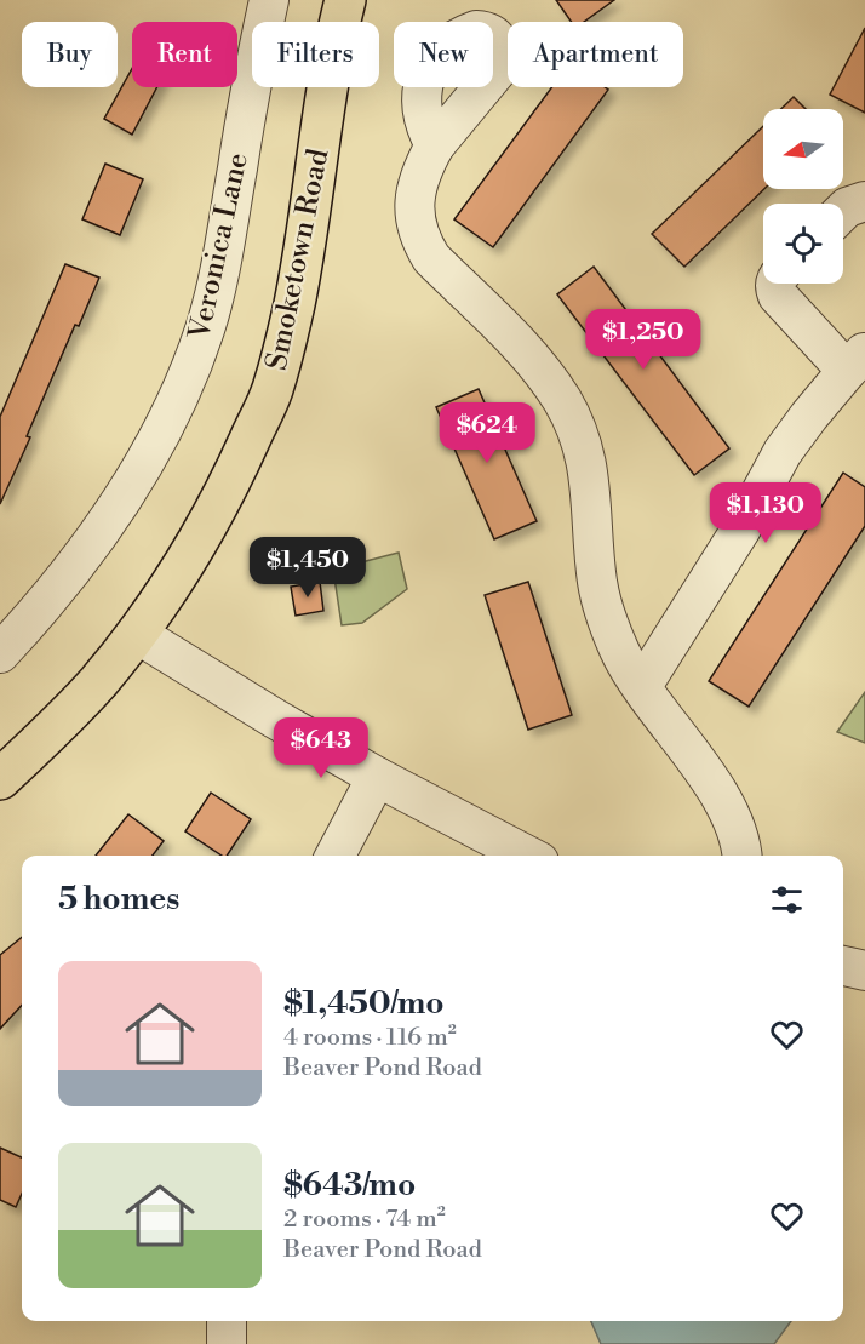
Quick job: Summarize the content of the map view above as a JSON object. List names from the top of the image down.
{
  "streets": {
    "main road": ["Smoketown Road"],
    "street": ["Veronica Lane"]
  },
  "north": "left",
  "page": {
    "chip": [
      "Buy",
      "Rent",
      "Filters",
      "New",
      "Apartment"
    ],
    "price": [
      "$1,250",
      "$624",
      "$1,130",
      "$1,450",
      "$643"
    ],
    "heading": "5 homes",
    "list": [
      {
        "name": "$1,450/mo",
        "note": "4 rooms · 116 m² · Beaver Pond Road"
      },
      {
        "name": "$643/mo",
        "note": "2 rooms · 74 m² · Beaver Pond Road"
      }
    ]
  }
}
